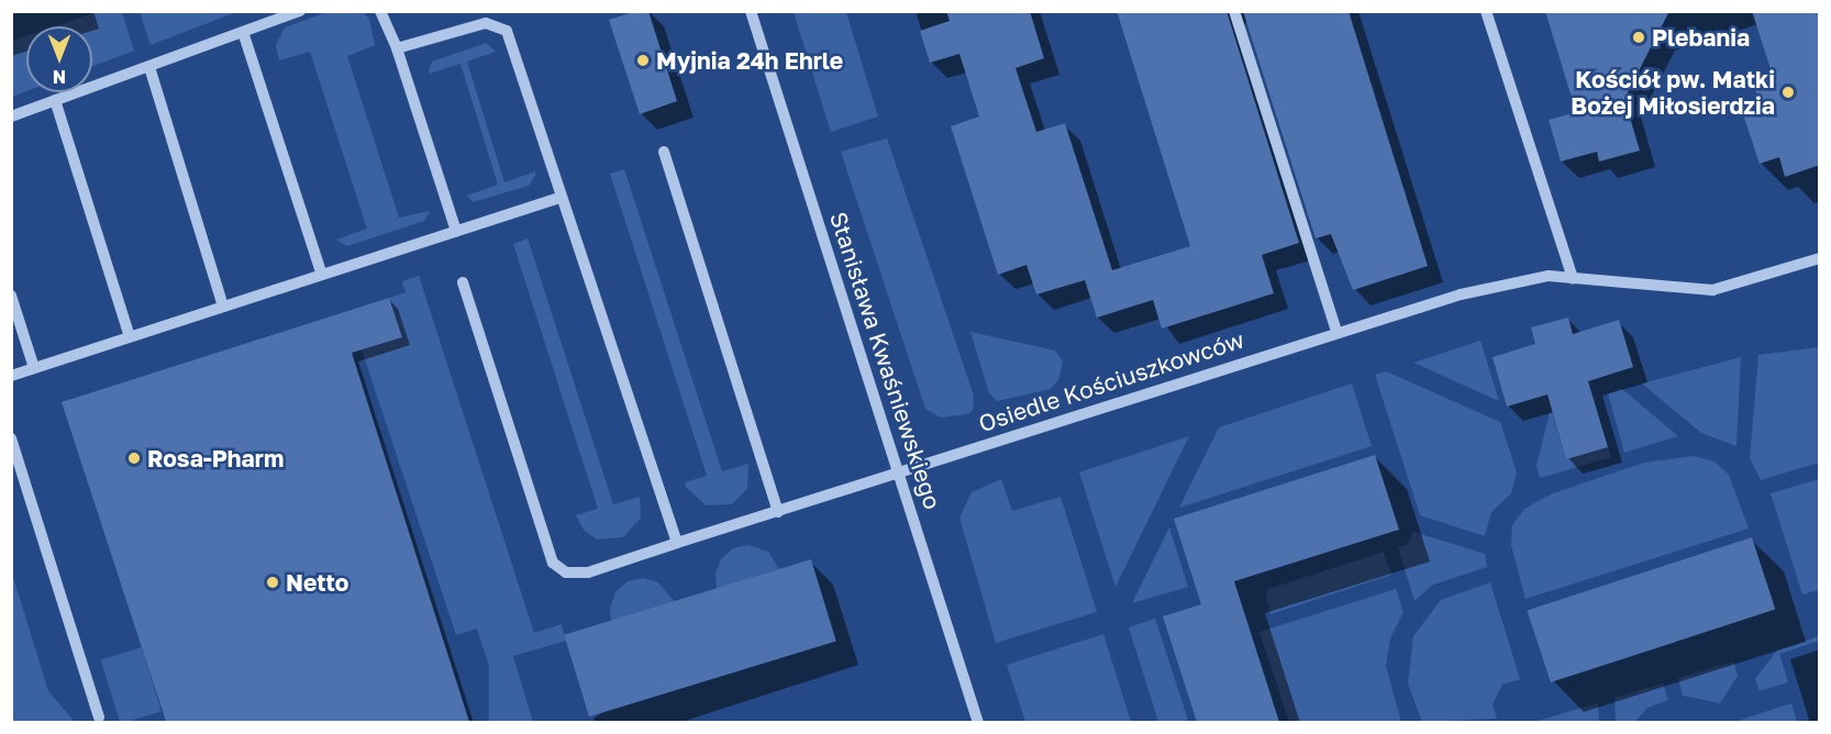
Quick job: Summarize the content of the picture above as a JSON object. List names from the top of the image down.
{
  "streets": {
    "street": ["Stanisława Kwaśniewskiego", "Osiedle Kościuszkowców"]
  },
  "crossings": [
    ["Stanisława Kwaśniewskiego", "Osiedle Kościuszkowców"]
  ],
  "places": [
    "Plebania",
    "Myjnia 24h Ehrle",
    "Kościół pw. Matki Bożej Miłosierdzia",
    "Rosa-Pharm",
    "Netto"
  ],
  "north": "bottom"
}
